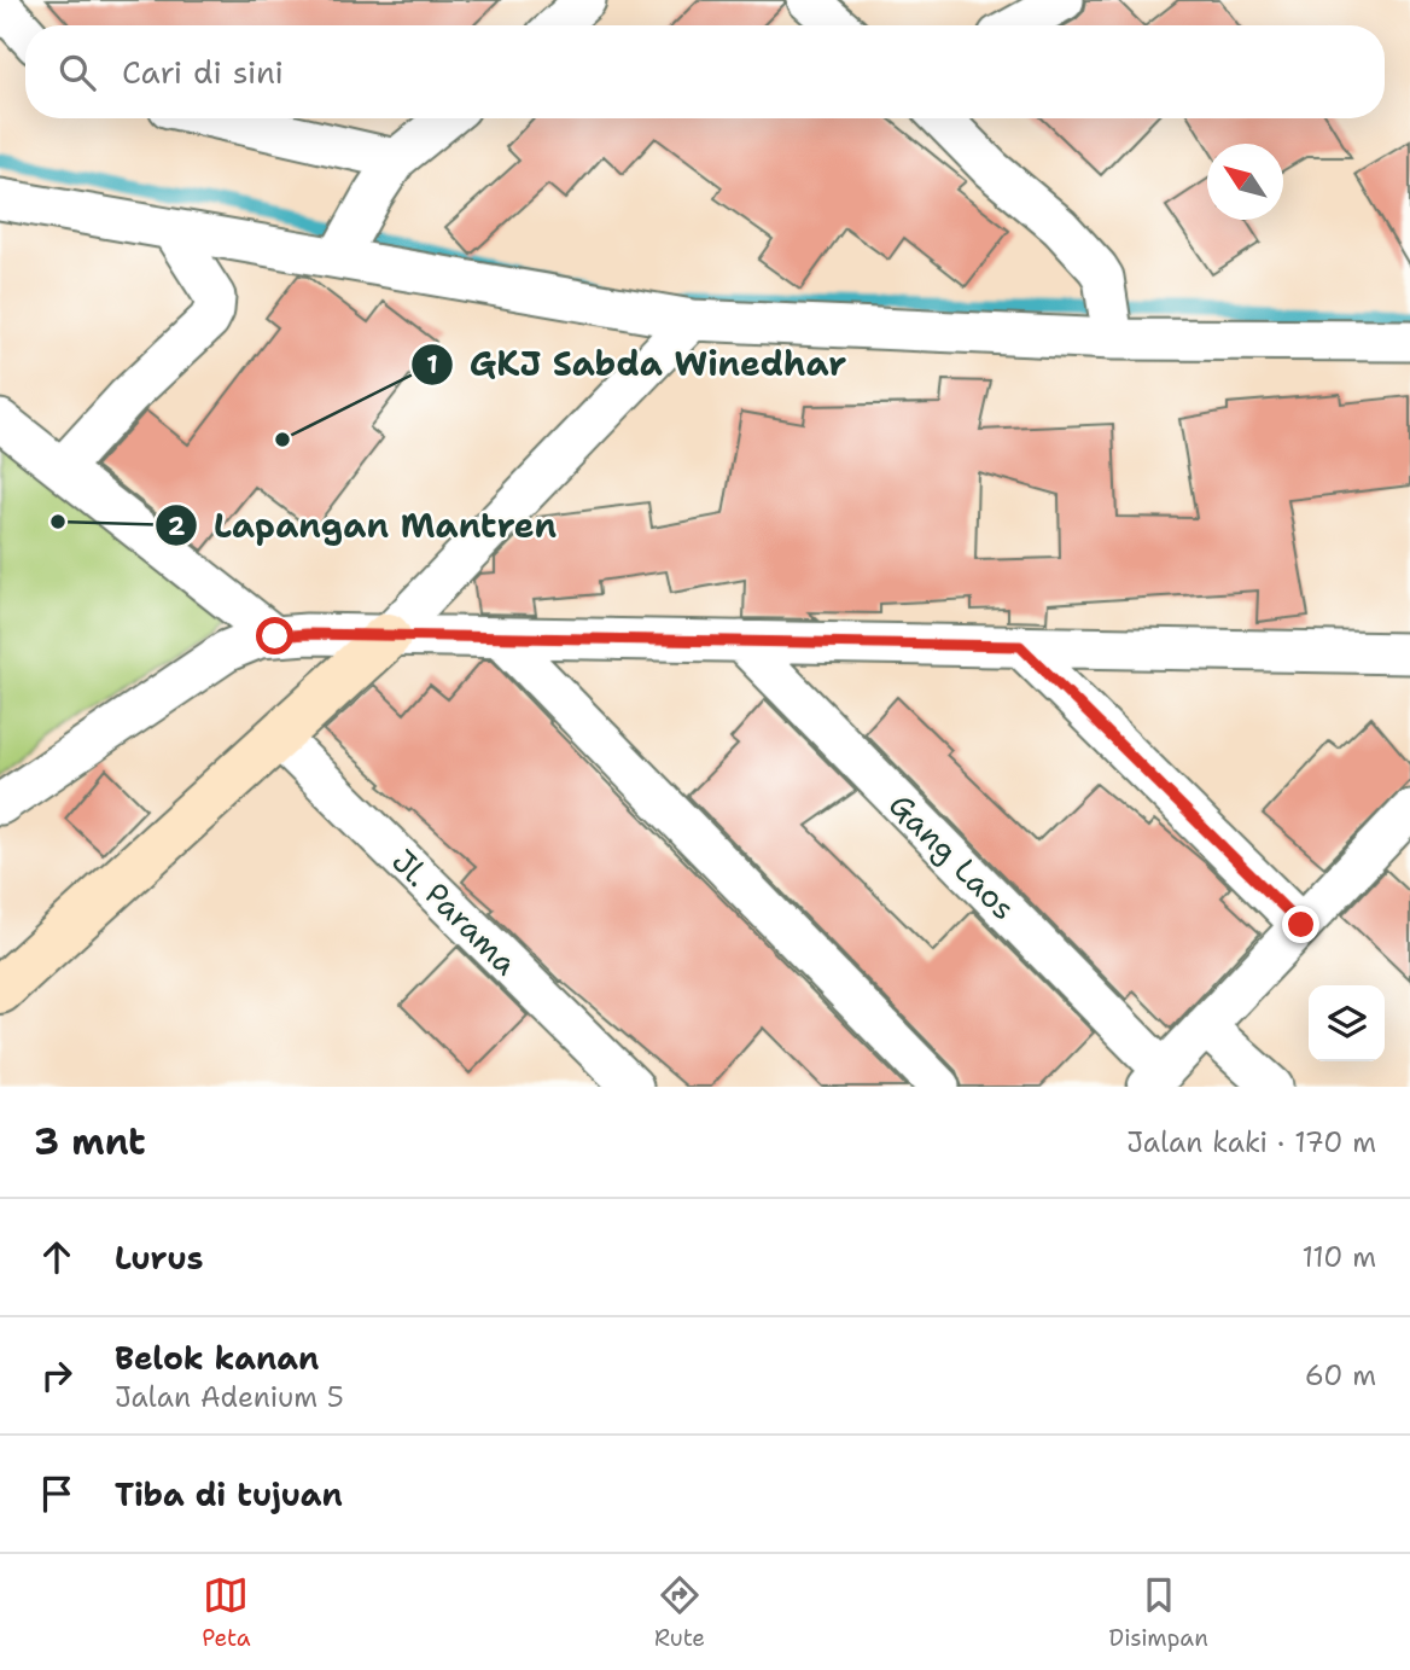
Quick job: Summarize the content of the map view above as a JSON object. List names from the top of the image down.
{
  "streets": {
    "street": ["Gang Laos", "Jl. Parama"]
  },
  "places": ["GKJ Sabda Winedhar", "Lapangan Mantren"],
  "north": "top left",
  "page": {
    "search": "Cari di sini",
    "heading": ["3 mnt", "Jalan kaki · 170 m"],
    "list": [
      ["Lurus", "110 m"],
      ["Belok kanan", "Jalan Adenium 5", "60 m"],
      "Tiba di tujuan"
    ],
    "nav": ["Peta", "Rute", "Disimpan"]
  }
}
